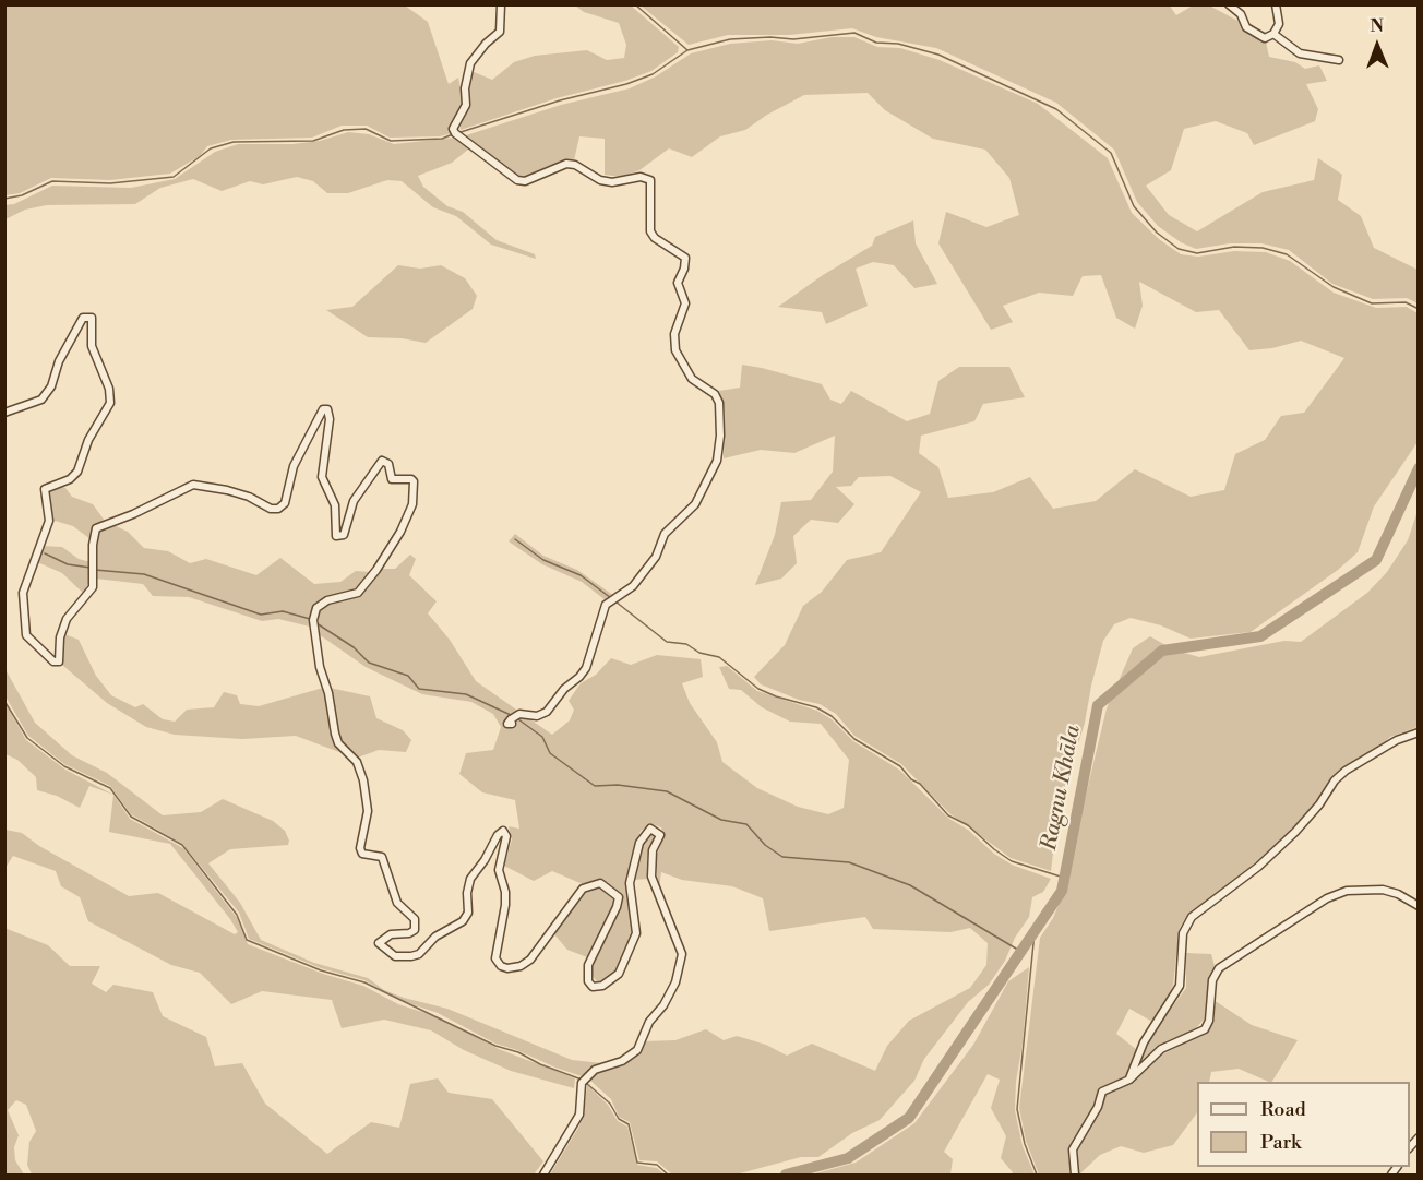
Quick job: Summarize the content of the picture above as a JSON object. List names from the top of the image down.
{
  "water": ["Ragnu Khāla"],
  "legend": ["Road", "Park"],
  "north": "top"
}
